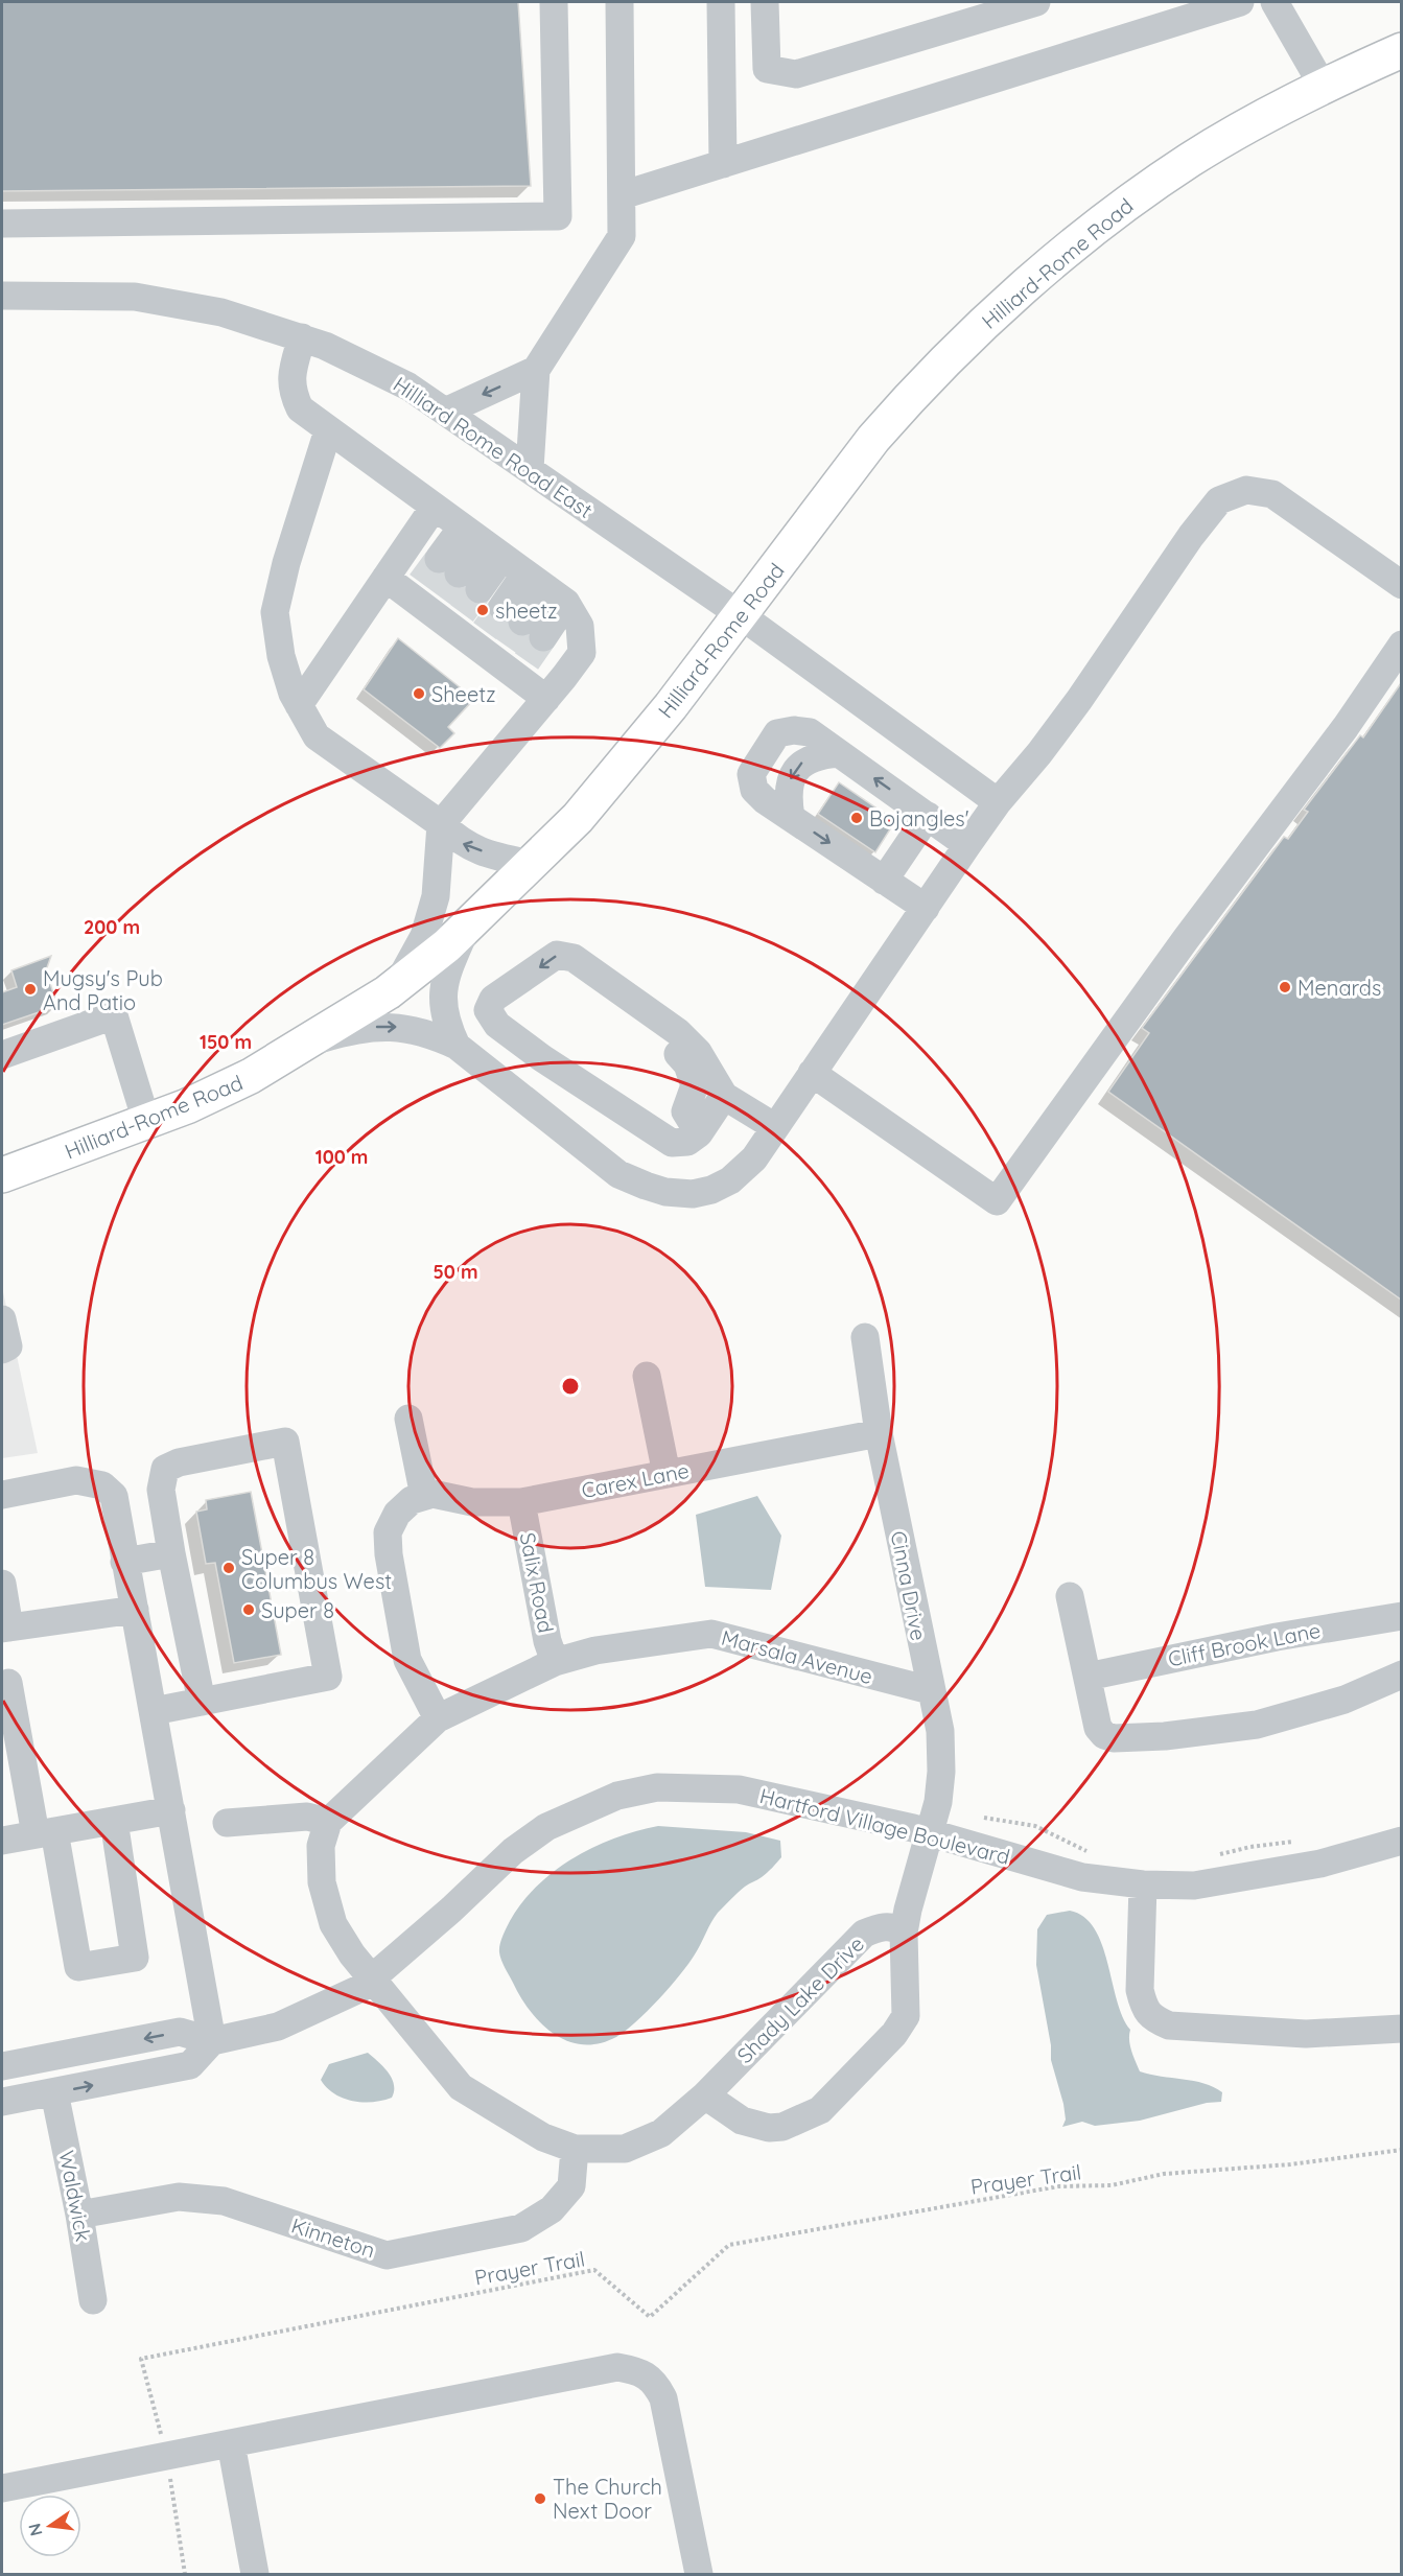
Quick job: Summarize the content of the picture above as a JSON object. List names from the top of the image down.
{
  "streets": {
    "main road": ["Hilliard-Rome Road"],
    "street": [
      "Hilliard Rome Road East",
      "Carex Lane",
      "Salix Road",
      "Cinna Drive",
      "Cliff Brook Lane",
      "Marsala Avenue",
      "Hartford Village Boulevard",
      "Shady Lake Drive",
      "Waldwick",
      "Kinneton"
    ],
    "path": ["Prayer Trail"]
  },
  "crossings": [
    ["Hilliard-Rome Road", "Hilliard Rome Road East"],
    ["Carex Lane", "Salix Road"],
    ["Carex Lane", "Cinna Drive"],
    ["Salix Road", "Marsala Avenue"],
    ["Cinna Drive", "Marsala Avenue"],
    ["Cinna Drive", "Hartford Village Boulevard"],
    ["Hartford Village Boulevard", "Shady Lake Drive"],
    ["Shady Lake Drive", "Kinneton"],
    ["Waldwick", "Kinneton"]
  ],
  "places": [
    "sheetz",
    "Sheetz",
    "Bojangles'",
    "Menards",
    "Mugsy's Pub And Patio",
    "Super 8 Columbus West",
    "Super 8",
    "The Church Next Door"
  ],
  "north": "left",
  "rings": [
    "200 m",
    "150 m",
    "100 m",
    "50 m"
  ]
}
